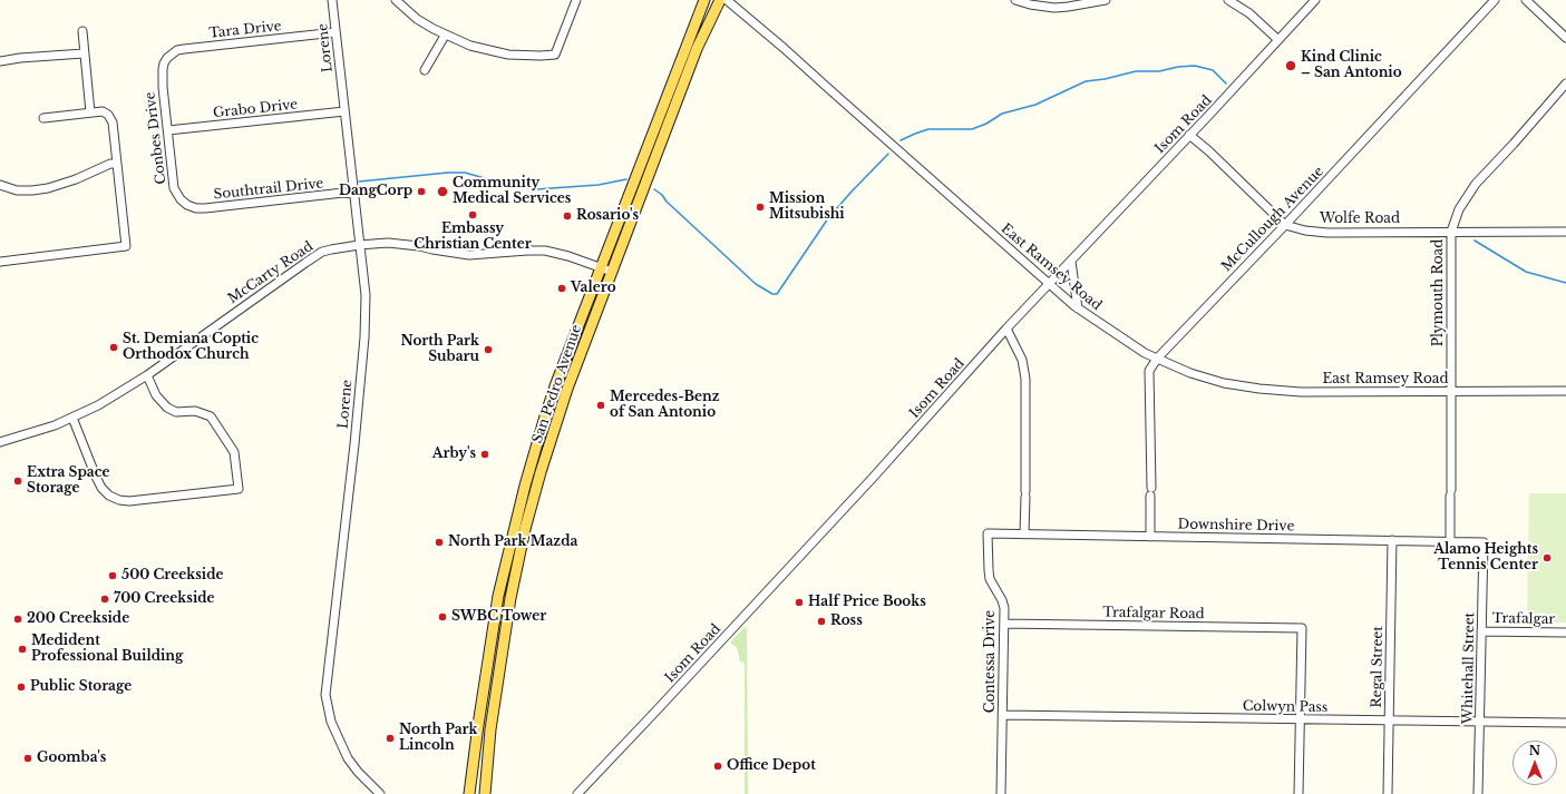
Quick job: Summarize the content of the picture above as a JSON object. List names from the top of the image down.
{
  "streets": {
    "main road": ["San Pedro Avenue"],
    "street": [
      "Tara Drive",
      "Lorene",
      "Grabo Drive",
      "Isom Road",
      "Conbes Drive",
      "Southtrail Drive",
      "McCullough Avenue",
      "Wolfe Road",
      "East Ramsey Road",
      "McCarty Road",
      "Plymouth Road",
      "Downshire Drive",
      "Trafalgar Road",
      "Trafalgar",
      "Contessa Drive",
      "Regal Street",
      "Whitehall Street",
      "Colwyn Pass"
    ]
  },
  "crossings": [
    ["Tara Drive", "Lorene"],
    ["Tara Drive", "Conbes Drive"],
    ["Lorene", "Grabo Drive"],
    ["Lorene", "Southtrail Drive"],
    ["Lorene", "McCarty Road"],
    ["Grabo Drive", "Conbes Drive"],
    ["Isom Road", "Wolfe Road"],
    ["Isom Road", "East Ramsey Road"],
    ["Conbes Drive", "Southtrail Drive"],
    ["McCullough Avenue", "Wolfe Road"],
    ["McCullough Avenue", "East Ramsey Road"],
    ["McCullough Avenue", "Downshire Drive"],
    ["Wolfe Road", "Plymouth Road"],
    ["East Ramsey Road", "Plymouth Road"],
    ["McCarty Road", "San Pedro Avenue"],
    ["Plymouth Road", "Downshire Drive"],
    ["Downshire Drive", "Contessa Drive"],
    ["Downshire Drive", "Regal Street"],
    ["Downshire Drive", "Whitehall Street"],
    ["Trafalgar Road", "Contessa Drive"],
    ["Trafalgar Road", "Colwyn Pass"],
    ["Trafalgar", "Whitehall Street"],
    ["Contessa Drive", "Colwyn Pass"],
    ["Regal Street", "Colwyn Pass"],
    ["Whitehall Street", "Colwyn Pass"]
  ],
  "places": [
    "Kind Clinic – San Antonio",
    "DangCorp",
    "Community Medical Services",
    "Mission Mitsubishi",
    "Embassy Christian Center",
    "Rosario's",
    "Valero",
    "St. Demiana Coptic Orthodox Church",
    "North Park Subaru",
    "Mercedes-Benz of San Antonio",
    "Arby's",
    "Extra Space Storage",
    "North Park Mazda",
    "Alamo Heights Tennis Center",
    "500 Creekside",
    "700 Creekside",
    "Half Price Books",
    "SWBC Tower",
    "200 Creekside",
    "Ross",
    "Medident Professional Building",
    "Public Storage",
    "North Park Lincoln",
    "Goomba's",
    "Office Depot"
  ],
  "north": "top"
}
